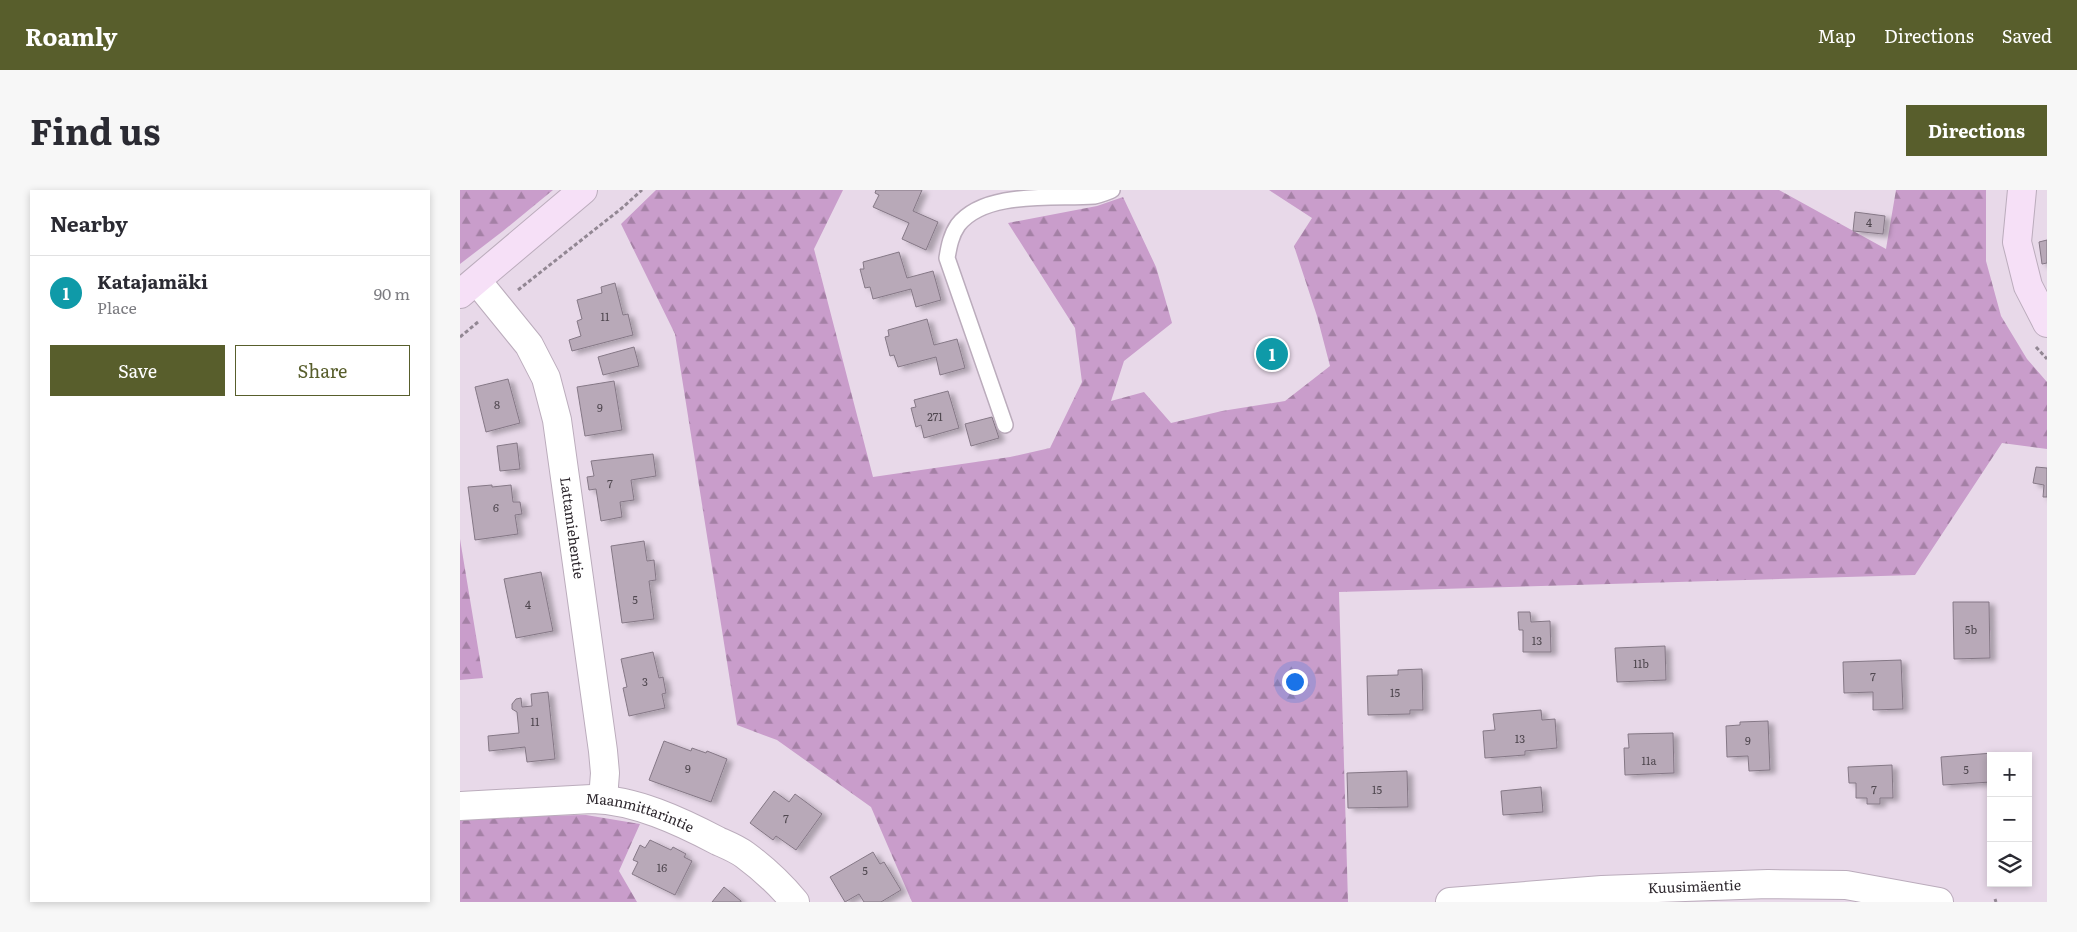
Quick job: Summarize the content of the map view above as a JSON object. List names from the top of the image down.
{
  "streets": {
    "street": ["Lattamiehentie", "Maanmittarintie", "Kuusimäentie"]
  },
  "crossings": [
    ["Lattamiehentie", "Maanmittarintie"]
  ],
  "house_numbers": [
    "4",
    "11",
    "8",
    "9",
    "271",
    "7",
    "6",
    "5",
    "4",
    "5b",
    "13",
    "11b",
    "7",
    "3",
    "15",
    "11",
    "13",
    "9",
    "11a",
    "9",
    "5",
    "15",
    "7",
    "7",
    "16",
    "5"
  ],
  "page": {
    "header": "Roamly",
    "nav": ["Map", "Directions", "Saved"],
    "title": "Find us",
    "buttons": [
      "Directions",
      ["Save", "Share"]
    ],
    "heading": "Nearby",
    "list": [
      {
        "mark": "1",
        "name": "Katajamäki",
        "note": "Place",
        "value": "90 m"
      }
    ],
    "pins": "1",
    "map_buttons": ["+", "−"]
  }
}
